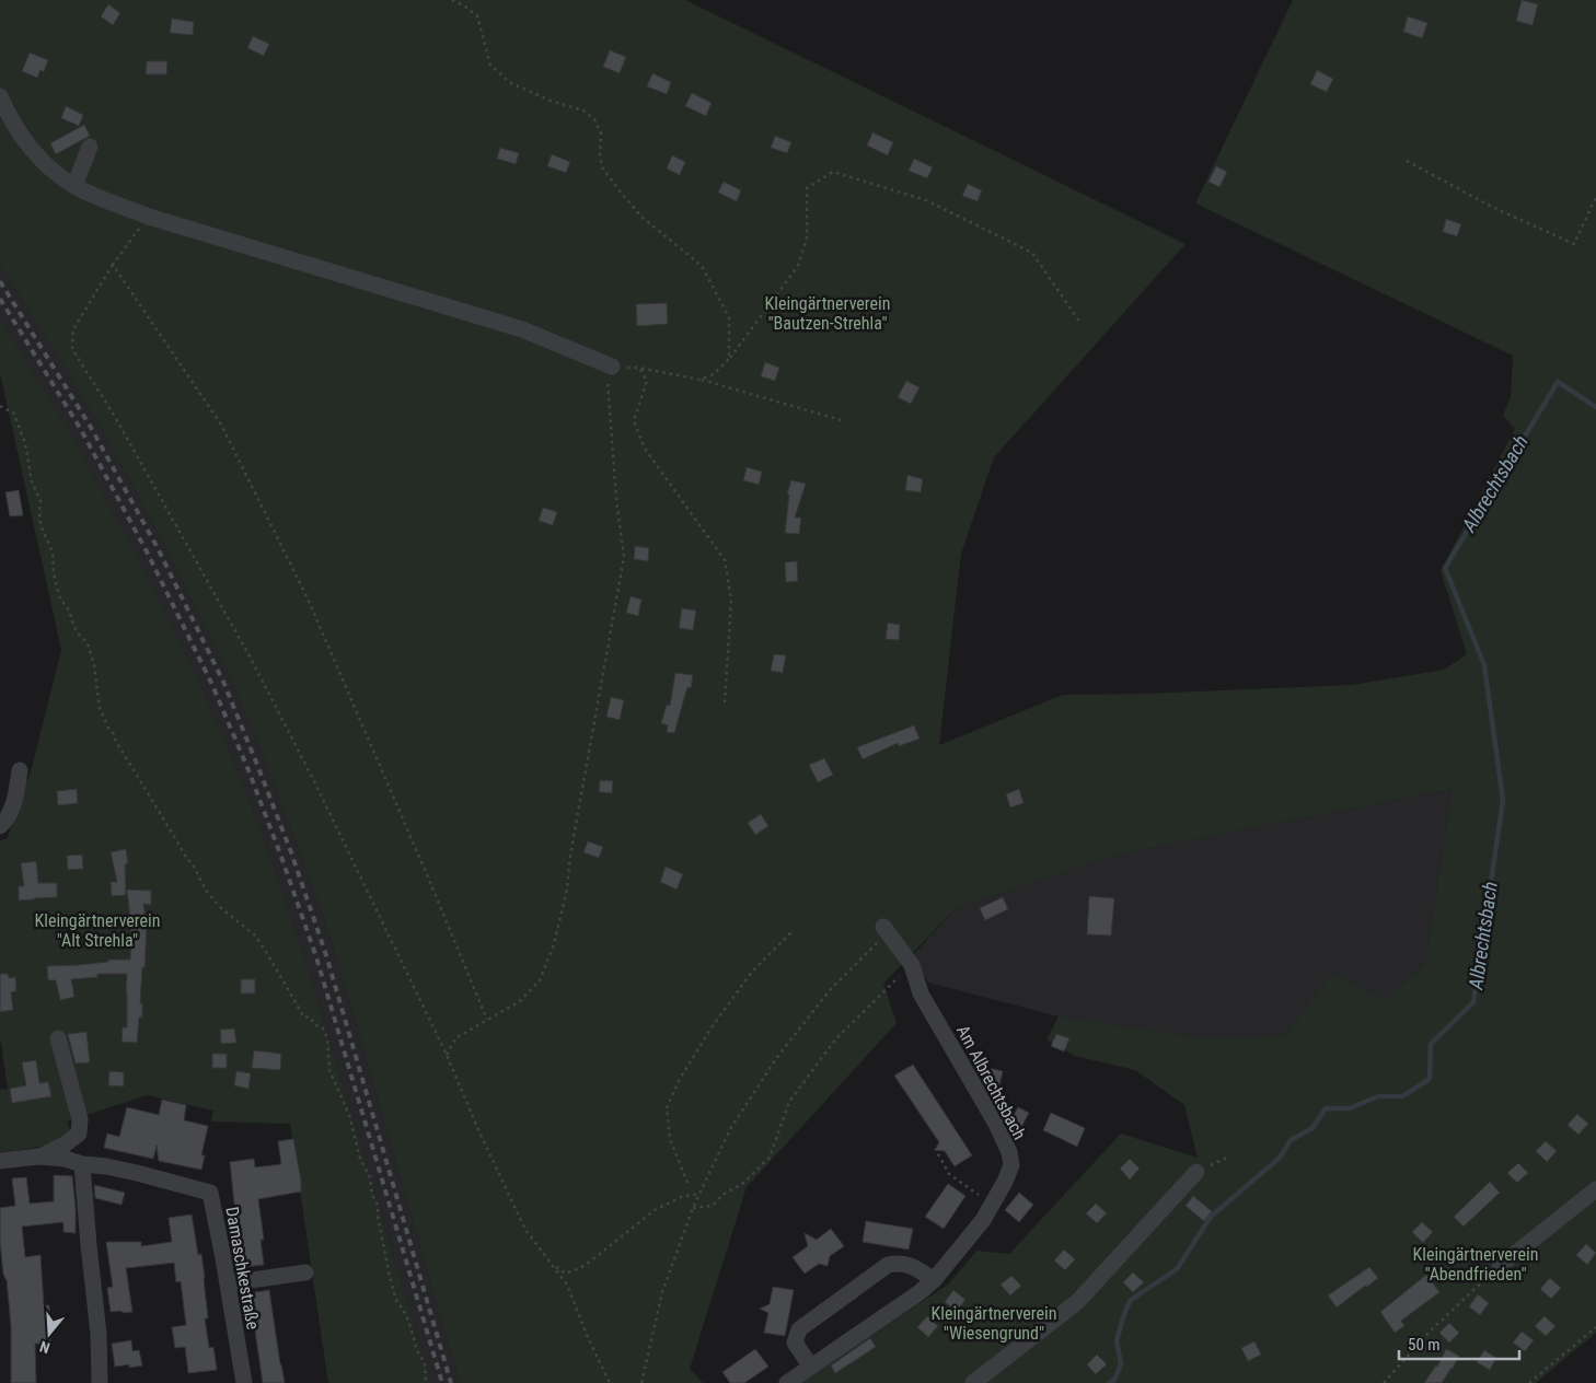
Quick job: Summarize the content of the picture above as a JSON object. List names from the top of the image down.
{
  "streets": {
    "street": ["Am Albrechtsbach", "Damaschkestraße"]
  },
  "water": ["Albrechtsbach"],
  "parks": [
    "Kleingärtnerverein \"Bautzen-Strehla\"",
    "Kleingärtnerverein \"Alt Strehla\"",
    "Kleingärtnerverein \"Abendfrieden\"",
    "Kleingärtnerverein \"Wiesengrund\""
  ],
  "scale_bar": "50 m",
  "north": "bottom"
}
